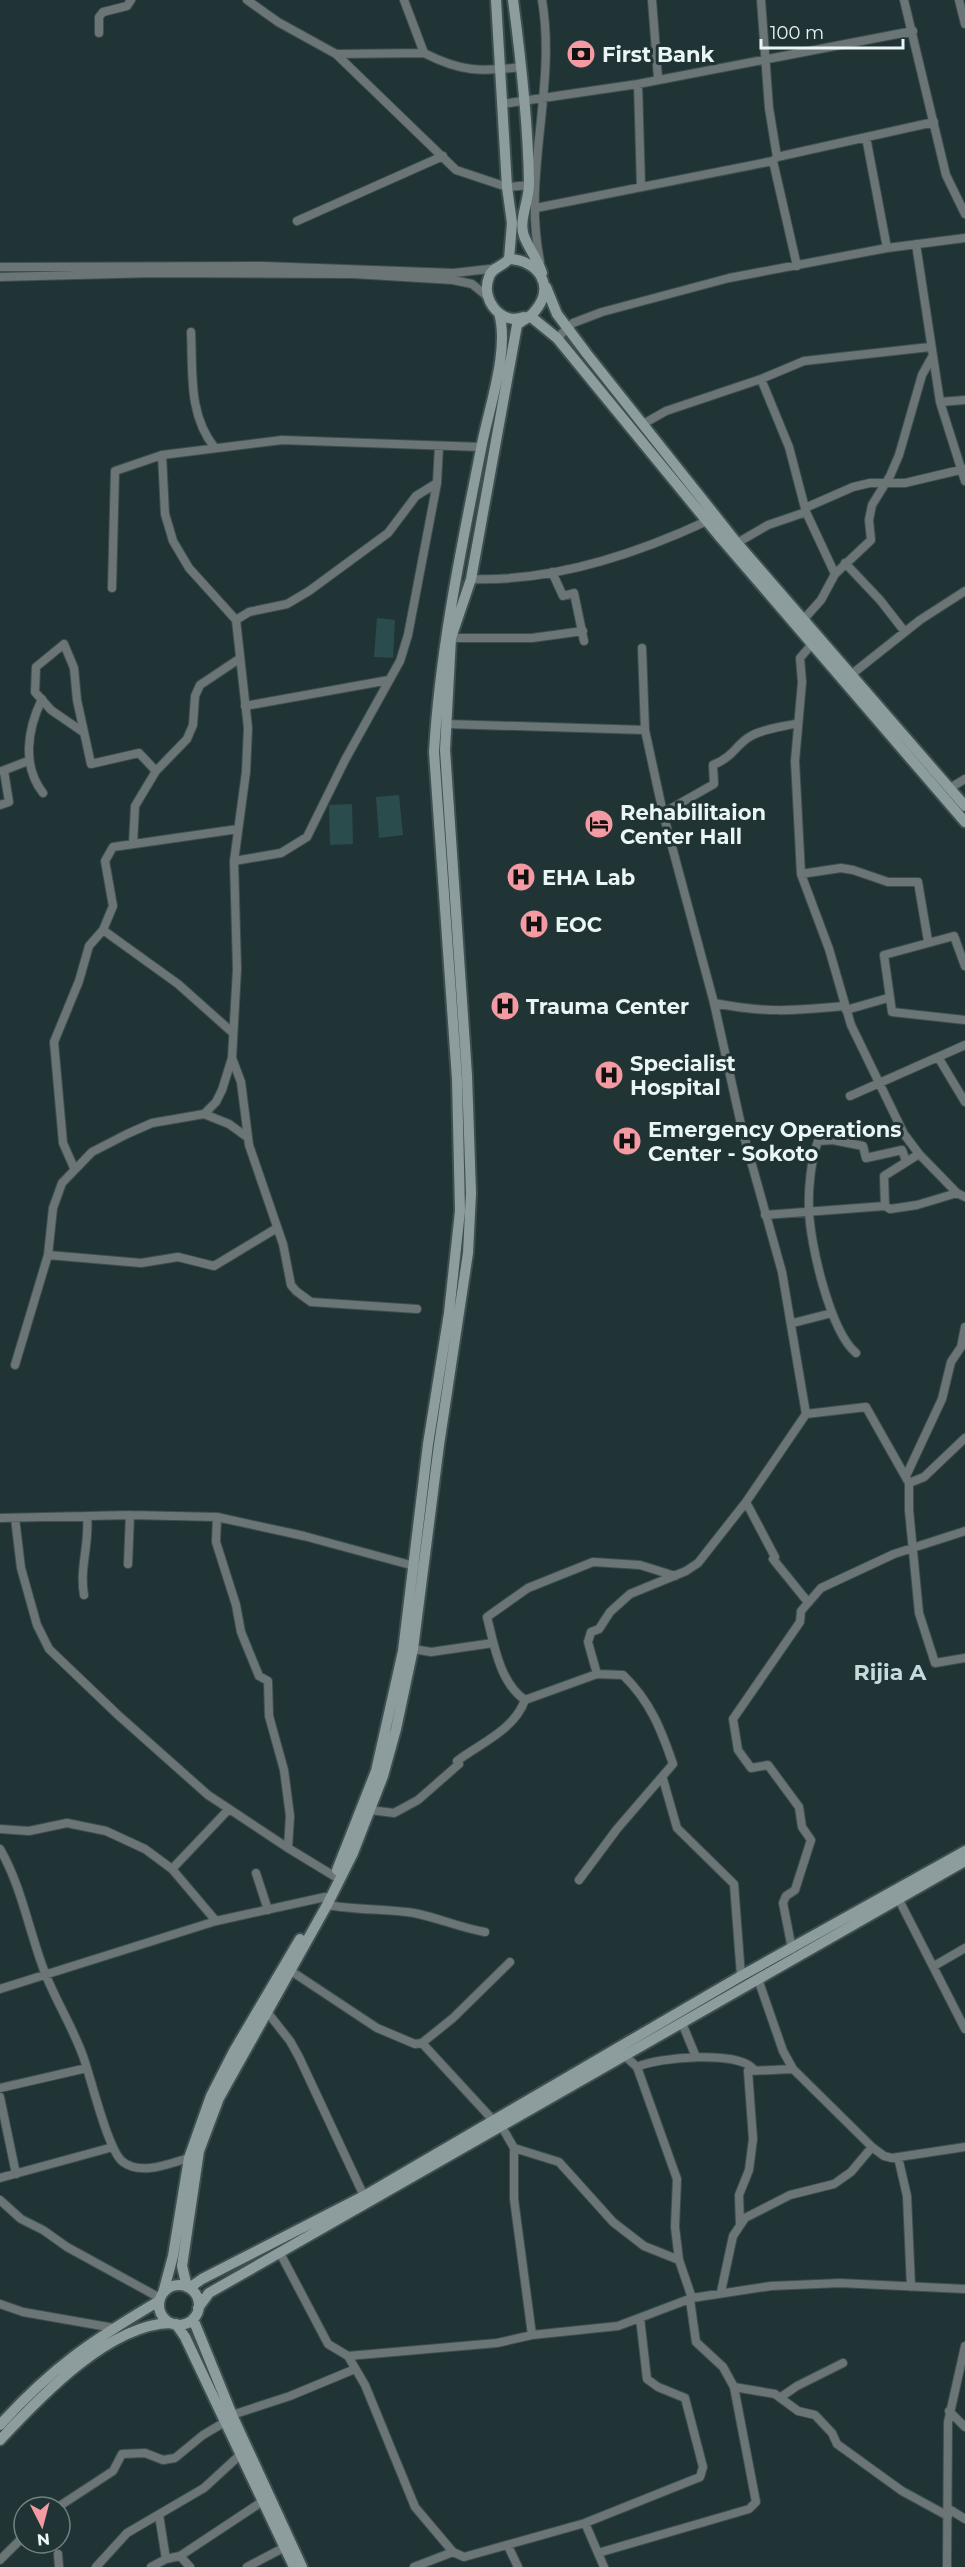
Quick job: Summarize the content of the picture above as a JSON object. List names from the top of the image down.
{
  "districts": ["Rijia A"],
  "places": {
    "bank": ["First Bank"],
    "hotel": ["Rehabilitaion Center Hall"],
    "hospital": [
      "EHA Lab",
      "EOC",
      "Trauma Center",
      "Specialist Hospital",
      "Emergency Operations Center - Sokoto"
    ]
  },
  "scale_bar": "100 m",
  "north": "bottom"
}
